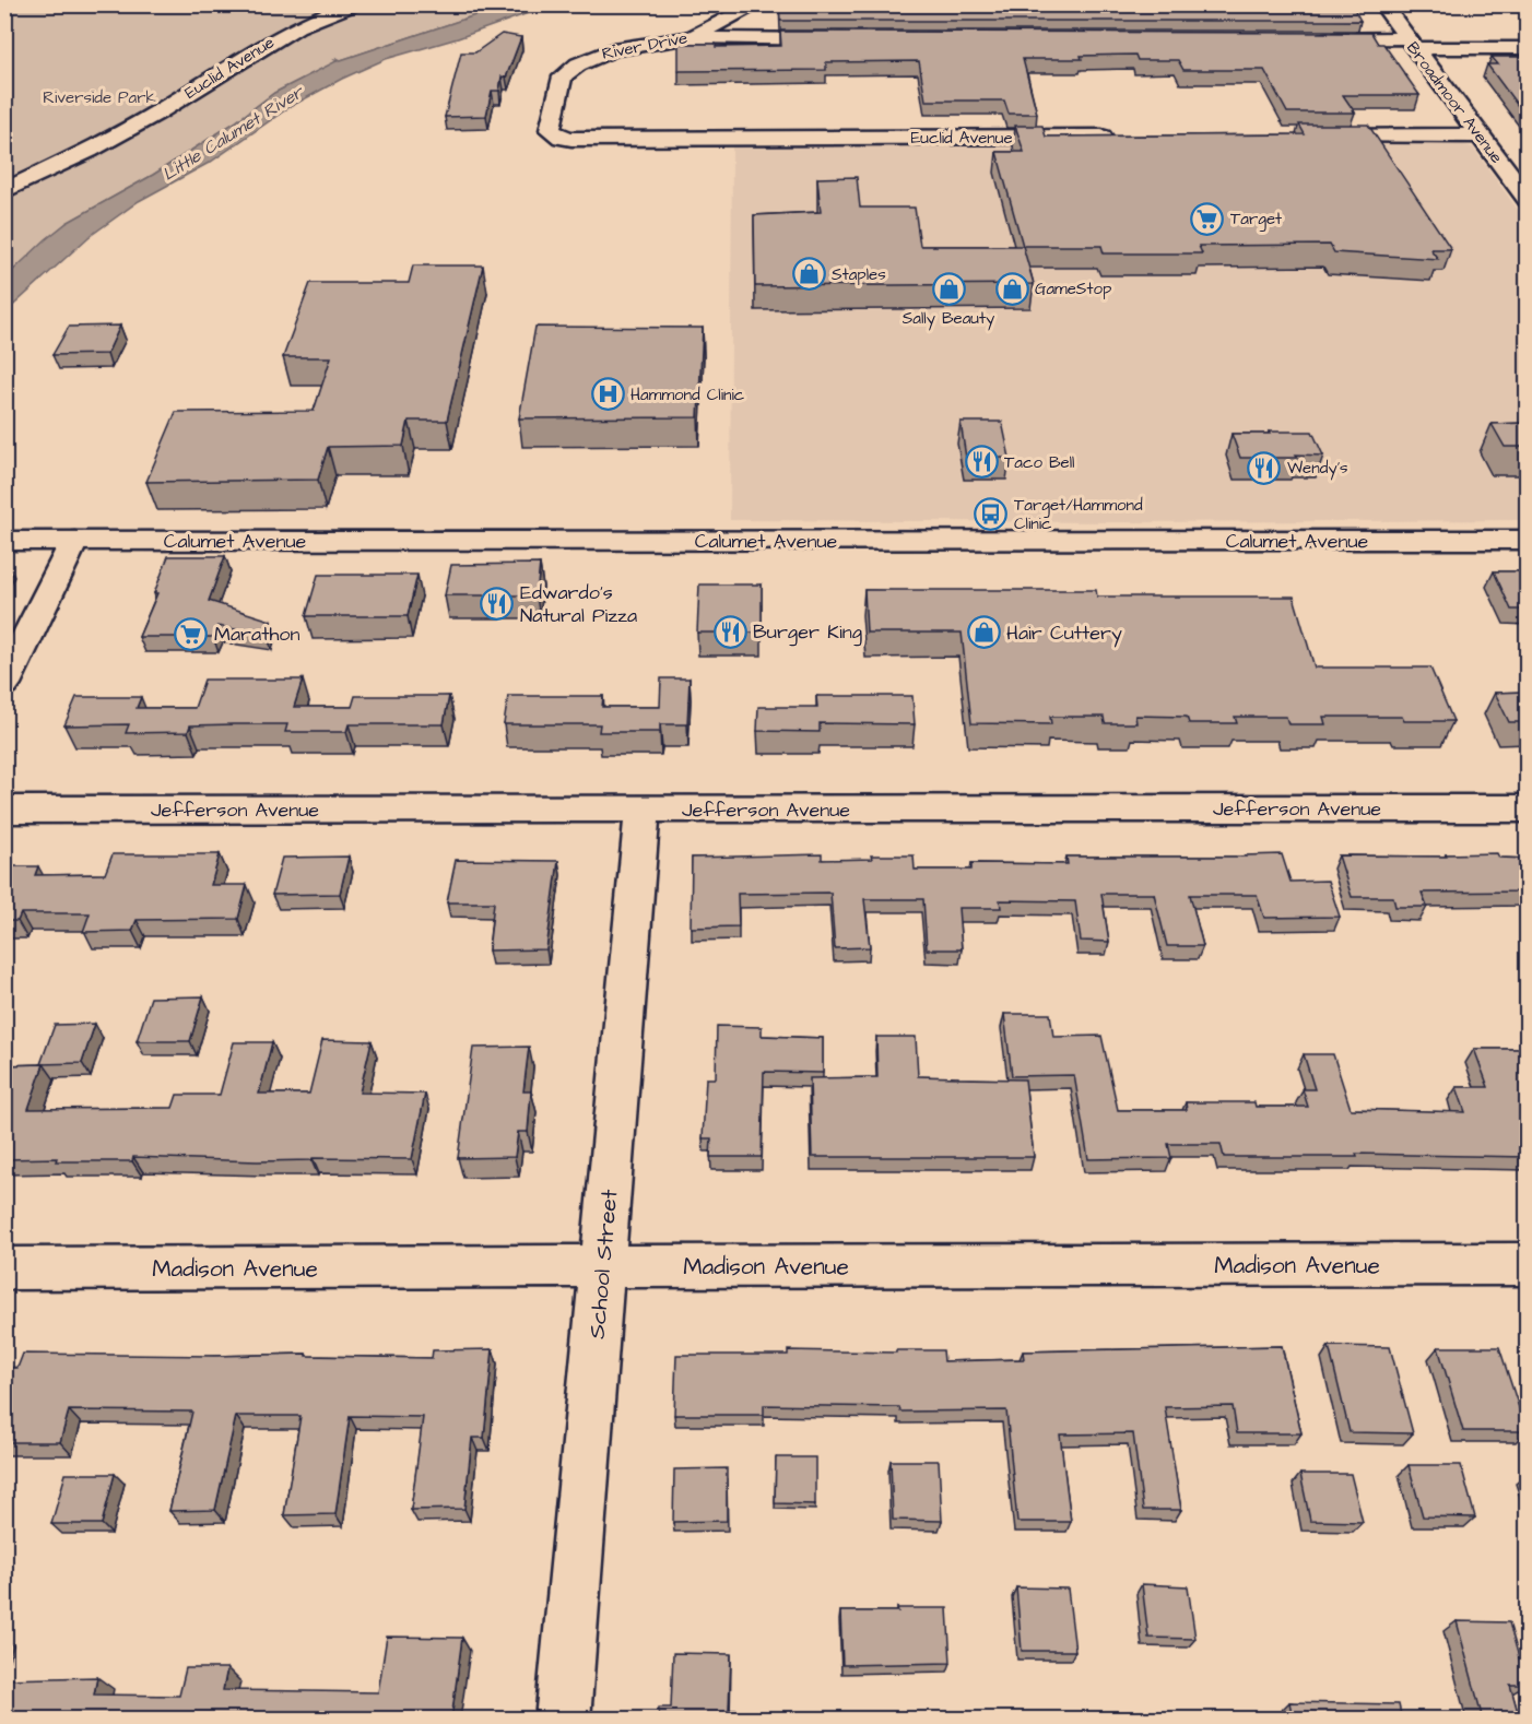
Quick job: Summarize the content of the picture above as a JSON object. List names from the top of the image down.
{
  "streets": {
    "street": [
      "River Drive",
      "Euclid Avenue",
      "Broadmoor Avenue",
      "Calumet Avenue",
      "Jefferson Avenue",
      "School Street",
      "Madison Avenue"
    ]
  },
  "crossings": [
    ["River Drive", "Euclid Avenue"],
    ["Jefferson Avenue", "School Street"],
    ["School Street", "Madison Avenue"]
  ],
  "water": ["Little Calumet River"],
  "parks": ["Riverside Park"],
  "places": {
    "supermarket": ["Target", "Marathon"],
    "shop": [
      "Staples",
      "Sally Beauty",
      "GameStop",
      "Hair Cuttery"
    ],
    "hospital": ["Hammond Clinic"],
    "restaurant": [
      "Taco Bell",
      "Wendy's",
      "Edwardo's Natural Pizza",
      "Burger King"
    ],
    "bus stop": ["Target/Hammond Clinic"]
  }
}
